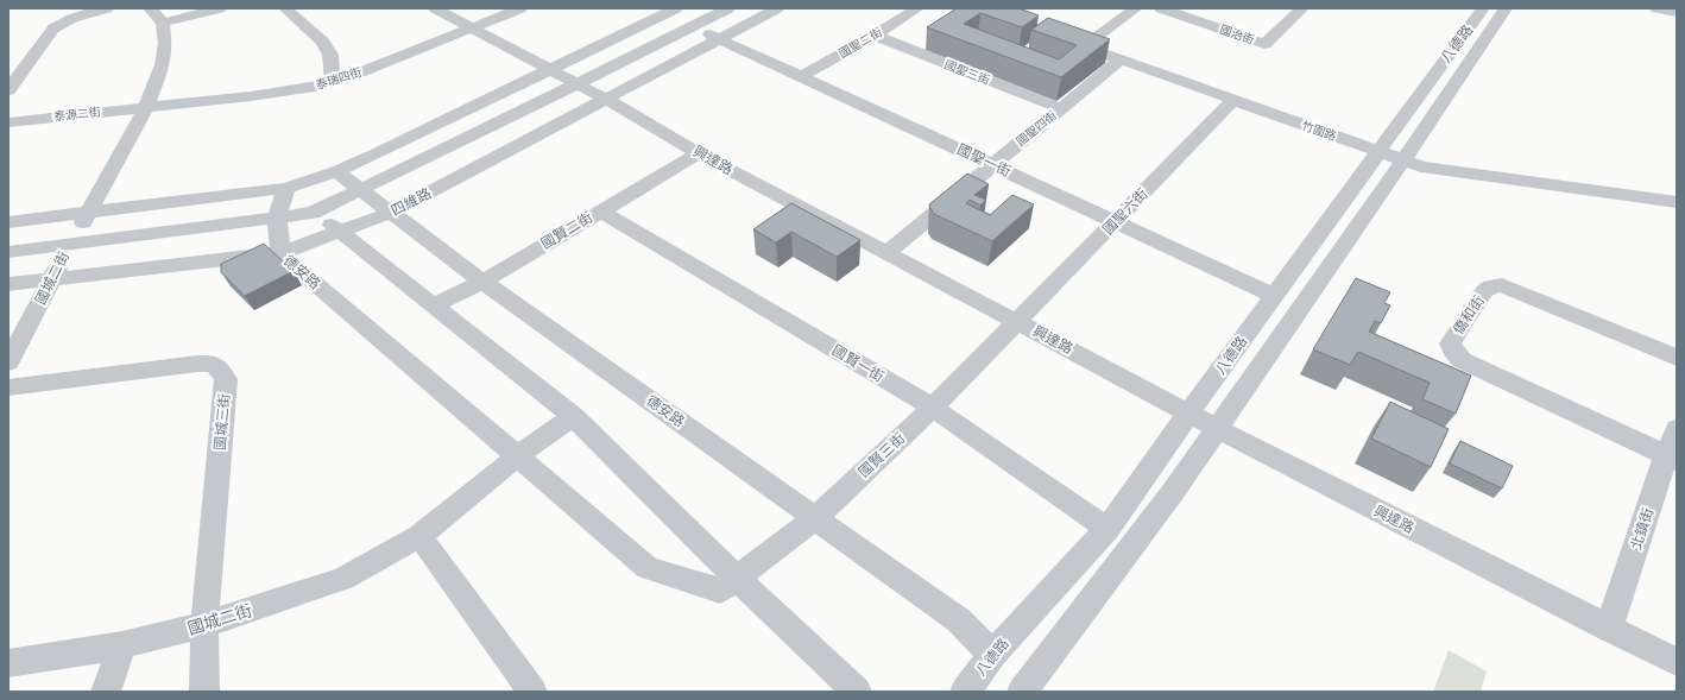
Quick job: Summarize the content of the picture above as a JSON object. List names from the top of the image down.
{
  "streets": {
    "street": [
      "國治街",
      "國聖二街",
      "八德路",
      "國聖三街",
      "泰瑞四街",
      "泰源二街",
      "國聖四街",
      "竹圍路",
      "興達路",
      "國聖一街",
      "四維路",
      "國聖六街",
      "國賢二街",
      "德安路",
      "國城二街",
      "僑和街",
      "國賢一街",
      "國城三街",
      "國賢三街",
      "北鎮街"
    ]
  },
  "crossings": [
    ["國聖二街", "國聖三街"],
    ["國聖二街", "國聖一街"],
    ["八德路", "竹圍路"],
    ["八德路", "興達路"],
    ["八德路", "國聖一街"],
    ["八德路", "德安路"],
    ["八德路", "國賢一街"],
    ["國聖三街", "國聖四街"],
    ["泰瑞四街", "泰源二街"],
    ["泰瑞四街", "興達路"],
    ["泰瑞四街", "國城二街"],
    ["泰源二街", "國城二街"],
    ["國聖四街", "竹圍路"],
    ["國聖四街", "興達路"],
    ["國聖四街", "國聖一街"],
    ["竹圍路", "國聖六街"],
    ["興達路", "四維路"],
    ["興達路", "國聖六街"],
    ["興達路", "國賢二街"],
    ["興達路", "國賢三街"],
    ["興達路", "北鎮街"],
    ["國聖一街", "四維路"],
    ["國聖一街", "國聖六街"],
    ["四維路", "德安路"],
    ["四維路", "國城二街"],
    ["國聖六街", "國賢三街"],
    ["國賢二街", "德安路"],
    ["國賢二街", "國賢一街"],
    ["德安路", "國城二街"],
    ["德安路", "國賢三街"],
    ["國城二街", "國城三街"],
    ["僑和街", "北鎮街"],
    ["國賢一街", "國賢三街"]
  ]
}
